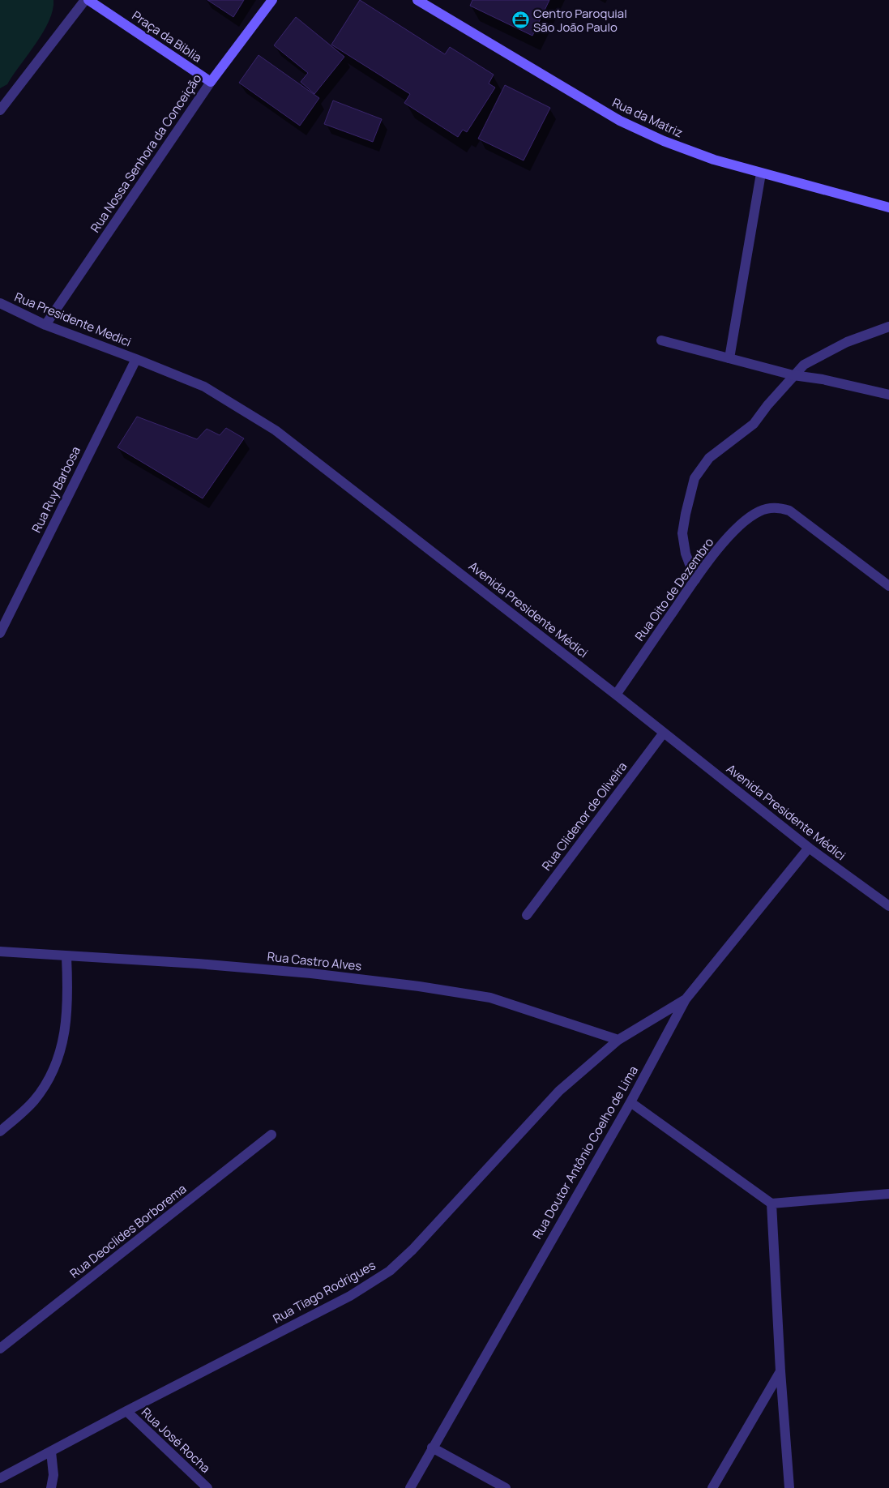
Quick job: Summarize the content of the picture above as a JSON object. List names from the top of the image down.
{
  "streets": {
    "main road": ["Praça da Biblia", "Rua da Matriz", "Rua Nossa Senhora da Conceição"],
    "street": [
      "Rua Presidente Medici",
      "Rua Ruy Barbosa",
      "Rua Oito de Dezembro",
      "Avenida Presidente Médici",
      "Rua Clidenor de Oliveira",
      "Rua Castro Alves",
      "Rua Doutor Antônio Coelho de Lima",
      "Rua Deoclides Borborema",
      "Rua Tiago Rodrigues",
      "Rua José Rocha"
    ]
  },
  "crossings": [
    ["Praça da Biblia", "Rua Nossa Senhora da Conceição"],
    ["Rua Nossa Senhora da Conceição", "Rua Presidente Medici"],
    ["Rua Presidente Medici", "Rua Ruy Barbosa"],
    ["Rua Presidente Medici", "Avenida Presidente Médici"],
    ["Rua Ruy Barbosa", "Avenida Presidente Médici"],
    ["Rua Oito de Dezembro", "Avenida Presidente Médici"],
    ["Avenida Presidente Médici", "Rua Clidenor de Oliveira"],
    ["Avenida Presidente Médici", "Rua Doutor Antônio Coelho de Lima"],
    ["Rua Castro Alves", "Rua Tiago Rodrigues"],
    ["Rua Doutor Antônio Coelho de Lima", "Rua Tiago Rodrigues"],
    ["Rua Tiago Rodrigues", "Rua José Rocha"]
  ],
  "places": {
    "office": ["Centro Paroquial São João Paulo"]
  }
}
